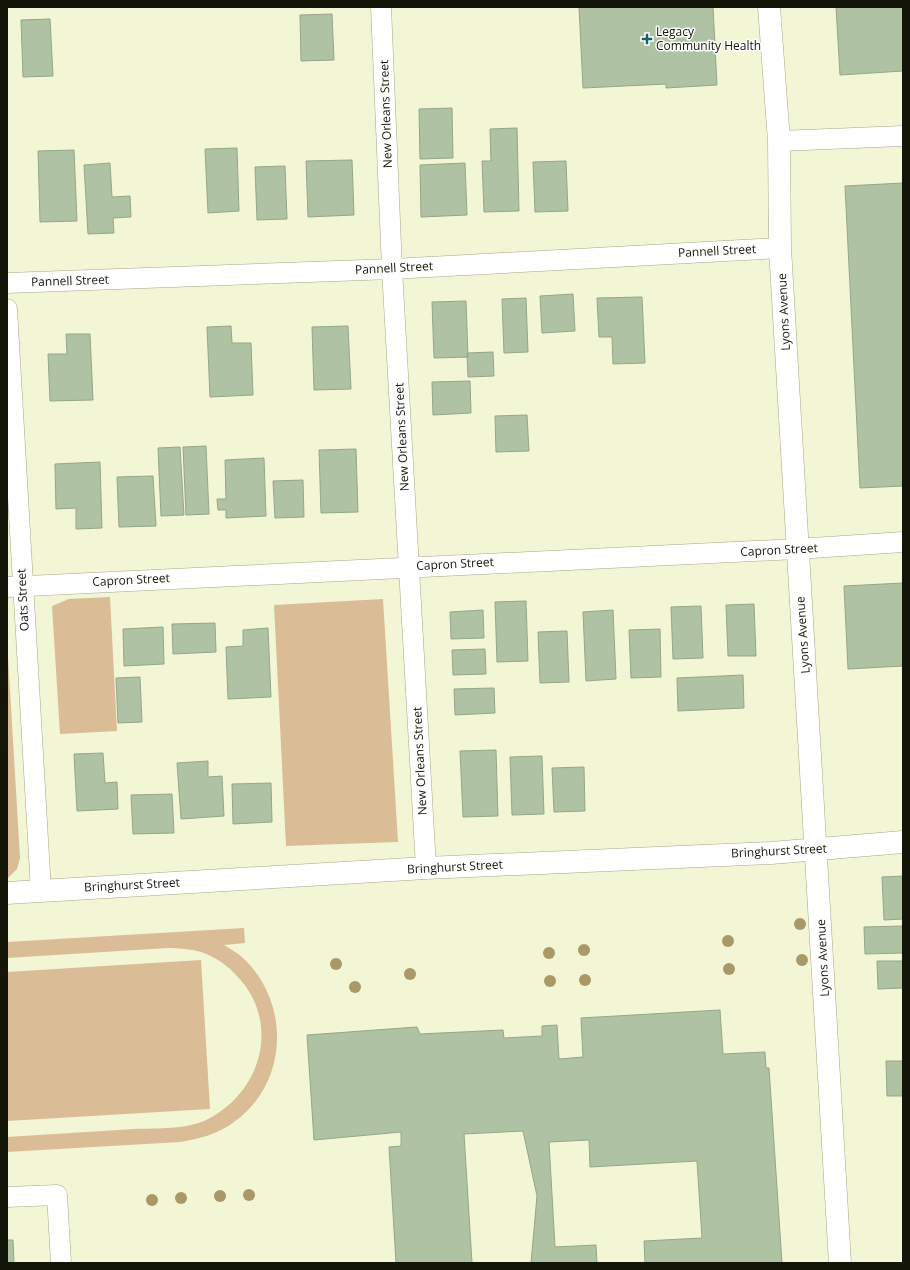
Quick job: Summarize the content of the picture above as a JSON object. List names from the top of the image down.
{
  "streets": {
    "street": [
      "New Orleans Street",
      "Pannell Street",
      "Lyons Avenue",
      "Capron Street",
      "Oats Street",
      "Bringhurst Street"
    ]
  },
  "crossings": [
    ["New Orleans Street", "Pannell Street"],
    ["New Orleans Street", "Capron Street"],
    ["New Orleans Street", "Bringhurst Street"],
    ["Pannell Street", "Lyons Avenue"],
    ["Lyons Avenue", "Capron Street"],
    ["Lyons Avenue", "Bringhurst Street"],
    ["Capron Street", "Oats Street"],
    ["Oats Street", "Bringhurst Street"]
  ],
  "places": {
    "health": ["Legacy Community Health"]
  }
}
